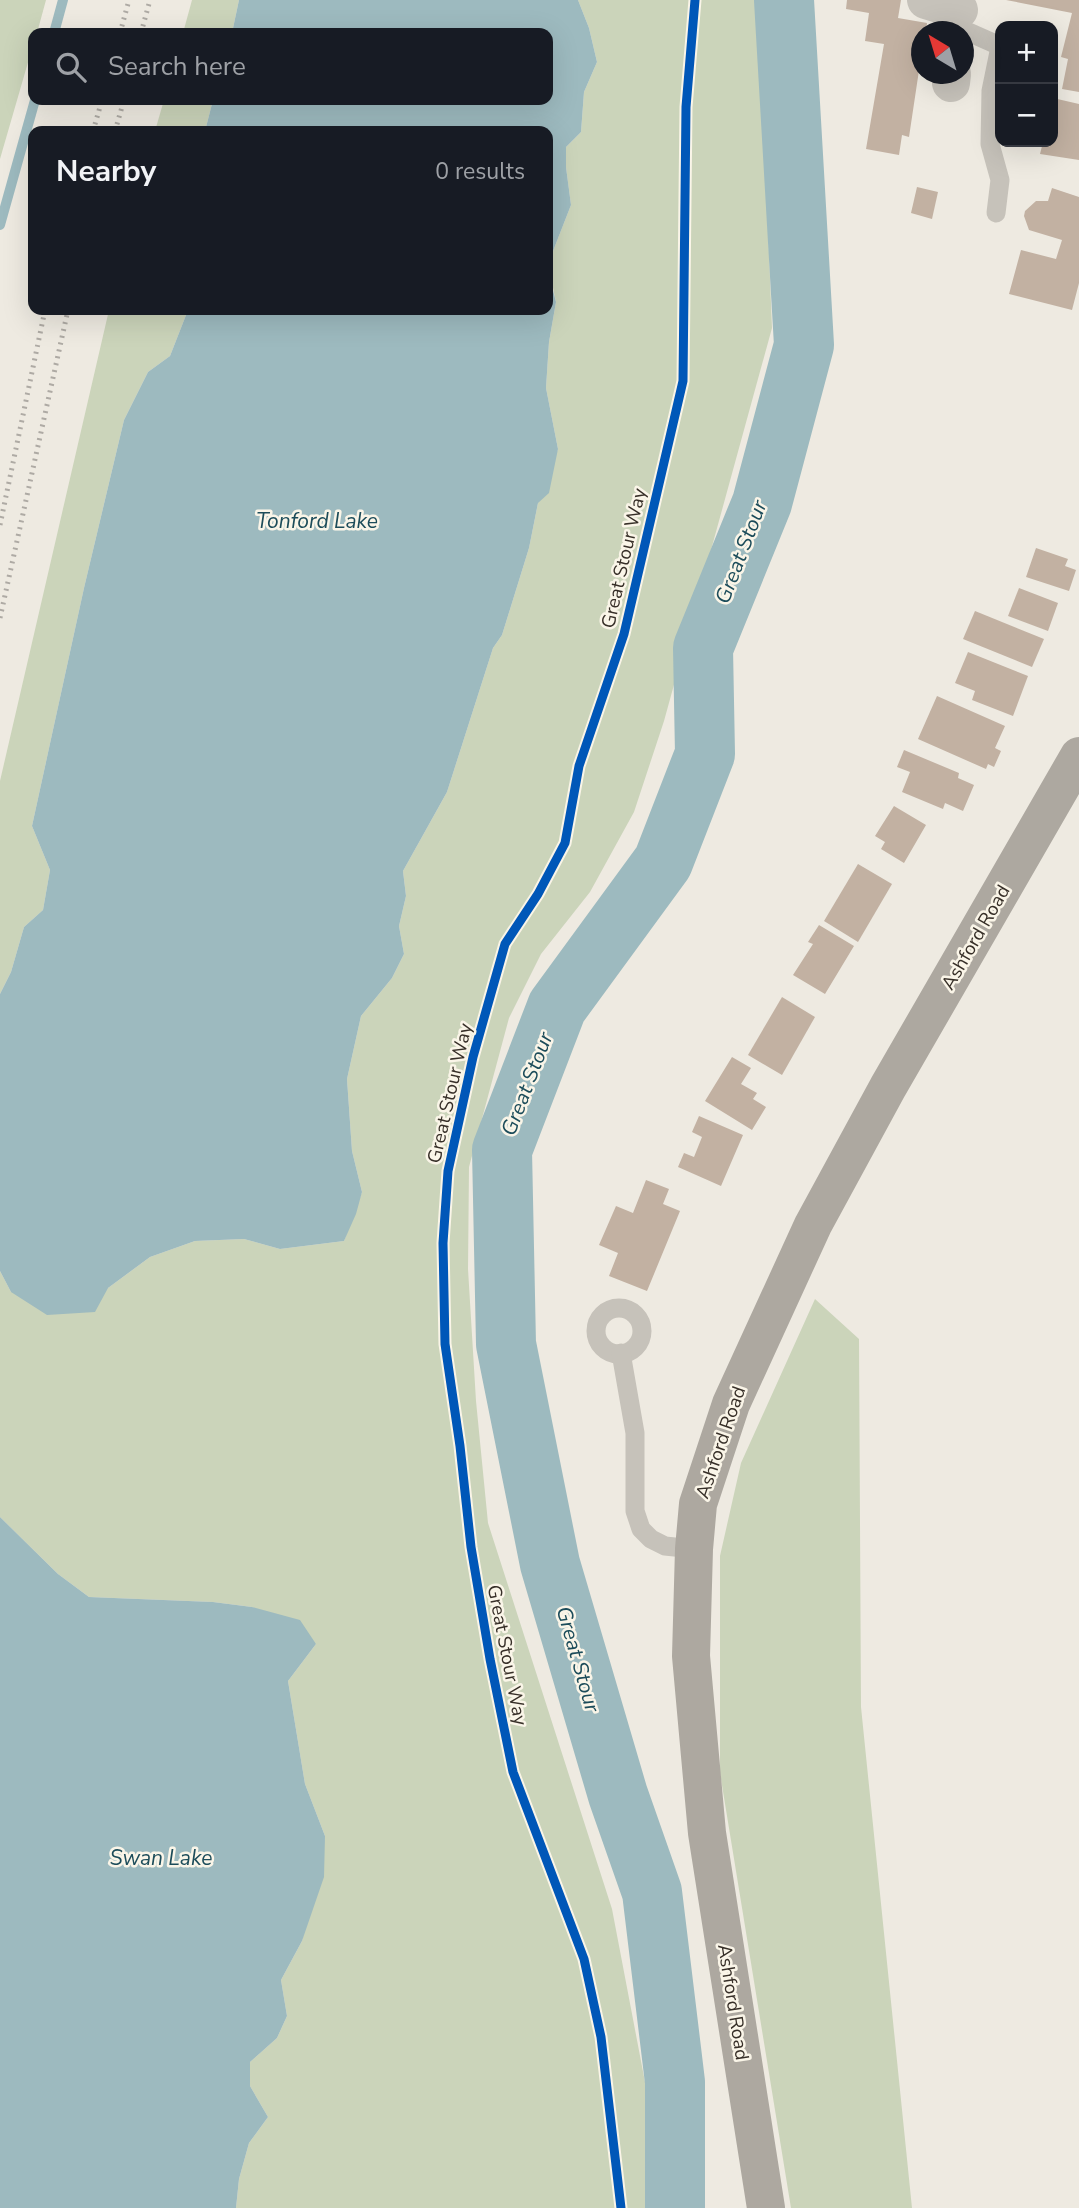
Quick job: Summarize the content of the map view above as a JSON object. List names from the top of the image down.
{
  "streets": {
    "highway": ["Ashford Road"],
    "cycle path": ["Great Stour Way"]
  },
  "water": ["Tonford Lake", "Great Stour", "Swan Lake"],
  "north": "top left",
  "page": {
    "map_buttons": ["+", "−"],
    "search": "Search here",
    "heading": ["Nearby", "0 results"]
  }
}
